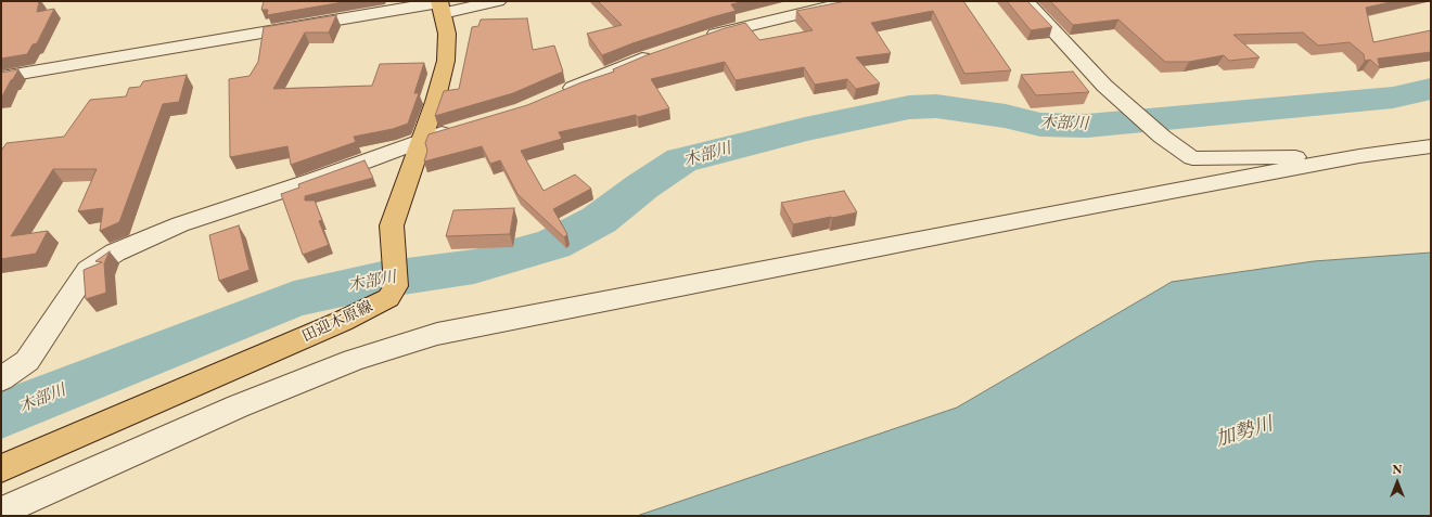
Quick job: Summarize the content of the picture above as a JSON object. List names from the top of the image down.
{
  "streets": {
    "main road": ["田迎木原線"]
  },
  "water": ["木部川", "加勢川"],
  "north": "top"
}
